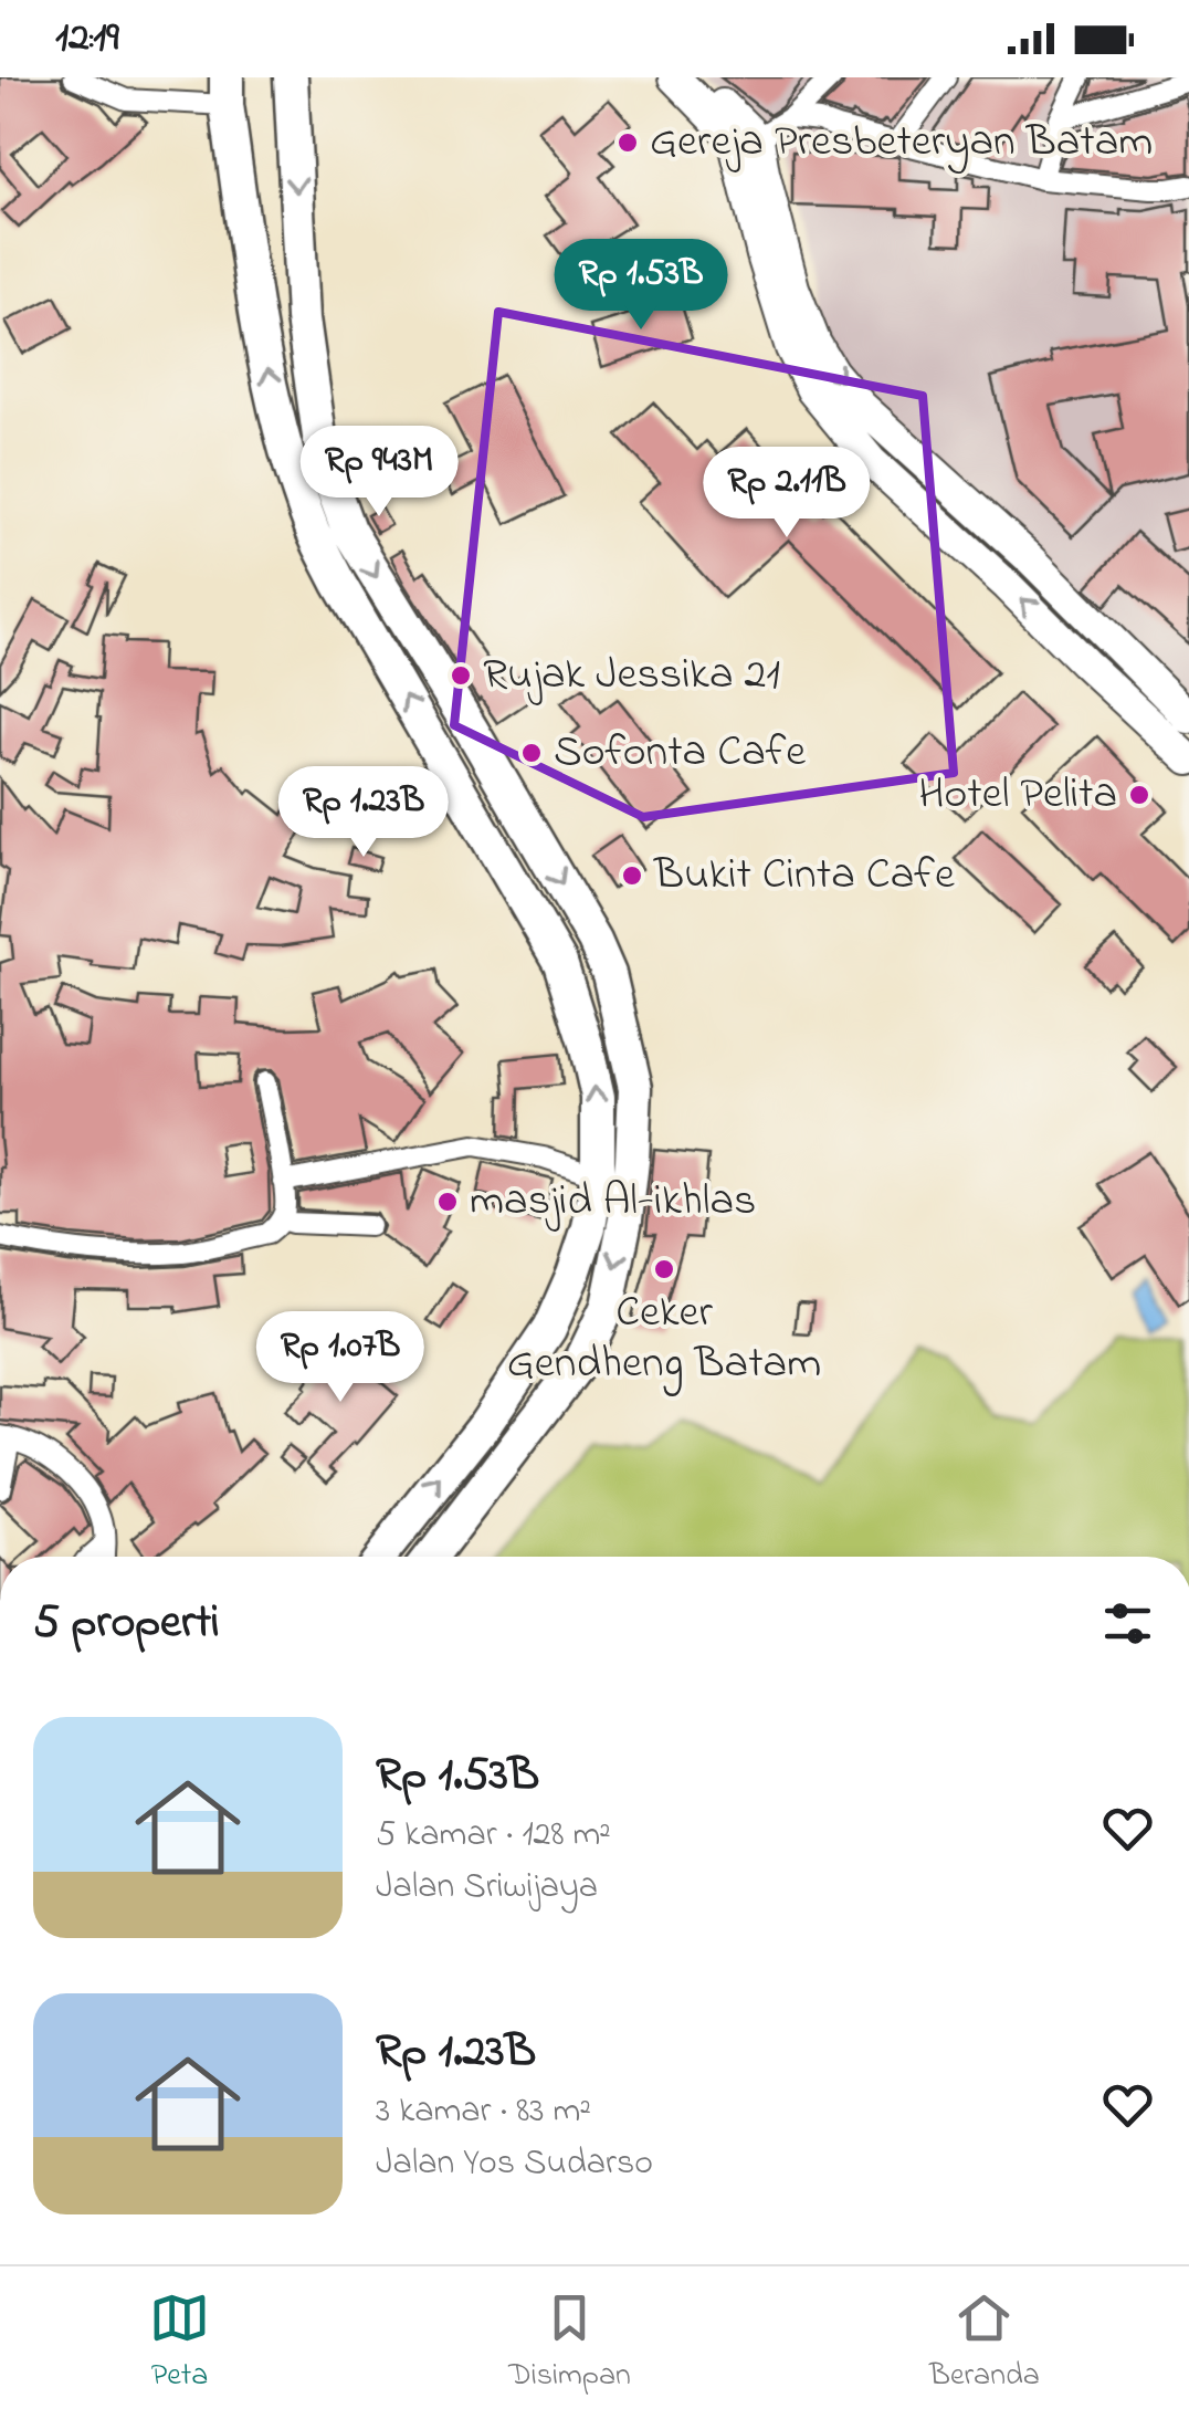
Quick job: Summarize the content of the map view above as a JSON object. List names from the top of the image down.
{
  "places": [
    "Gereja Presbeteryan Batam",
    "Rujak Jessika 21",
    "Sofonta Cafe",
    "Hotel Pelita",
    "Bukit Cinta Cafe",
    "masjid Al-ikhlas",
    "Ceker Gendheng Batam"
  ],
  "page": {
    "status": "12:19",
    "price": [
      "Rp 1.53B",
      "Rp 943M",
      "Rp 2.11B",
      "Rp 1.23B",
      "Rp 1.07B"
    ],
    "heading": "5 properti",
    "list": [
      {
        "name": "Rp 1.53B",
        "note": "5 kamar · 128 m² · Jalan Sriwijaya"
      },
      {
        "name": "Rp 1.23B",
        "note": "3 kamar · 83 m² · Jalan Yos Sudarso"
      }
    ],
    "tabs": ["Peta", "Disimpan", "Beranda"]
  }
}
